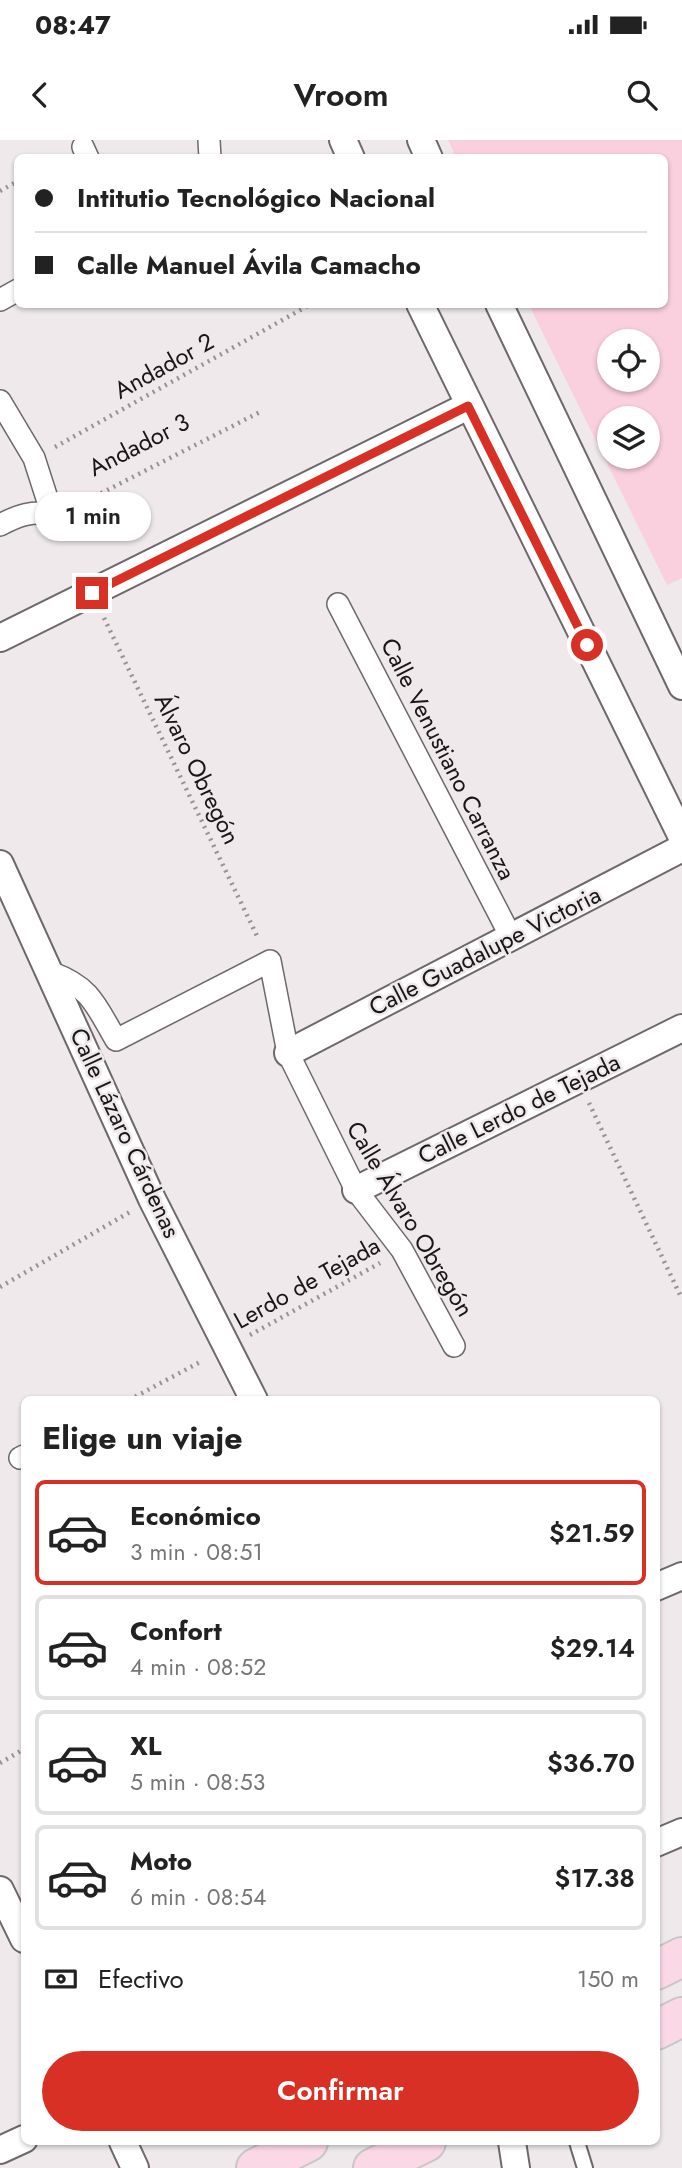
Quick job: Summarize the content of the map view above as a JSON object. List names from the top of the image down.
{
  "streets": {
    "street": [
      "Calle Venustiano Carranza",
      "Calle Guadalupe Victoria",
      "Calle Lerdo de Tejada",
      "Calle Lázaro Cárdenas",
      "Calle Álvaro Obregón"
    ],
    "path": [
      "Andador 2",
      "Andador 3",
      "Álvaro Obregón",
      "Lerdo de Tejada"
    ]
  },
  "crossings": [
    ["Calle Venustiano Carranza", "Calle Guadalupe Victoria"],
    ["Álvaro Obregón", "Calle Álvaro Obregón"],
    ["Calle Guadalupe Victoria", "Calle Álvaro Obregón"],
    ["Calle Lerdo de Tejada", "Calle Álvaro Obregón"],
    ["Calle Lázaro Cárdenas", "Lerdo de Tejada"],
    ["Calle Álvaro Obregón", "Lerdo de Tejada"]
  ],
  "page": {
    "status": "08:47",
    "header": "Vroom",
    "banner": ["Intitutio Tecnológico Nacional", "Calle Manuel Ávila Camacho"],
    "bubble": "1 min",
    "heading": "Elige un viaje",
    "list": [
      {
        "name": "Económico",
        "note": "3 min · 08:51",
        "value": "$21.59"
      },
      {
        "name": "Confort",
        "note": "4 min · 08:52",
        "value": "$29.14"
      },
      {
        "name": "XL",
        "note": "5 min · 08:53",
        "value": "$36.70"
      },
      {
        "name": "Moto",
        "note": "6 min · 08:54",
        "value": "$17.38"
      }
    ],
    "pay": ["Efectivo", "150 m"],
    "buttons": "Confirmar"
  }
}
